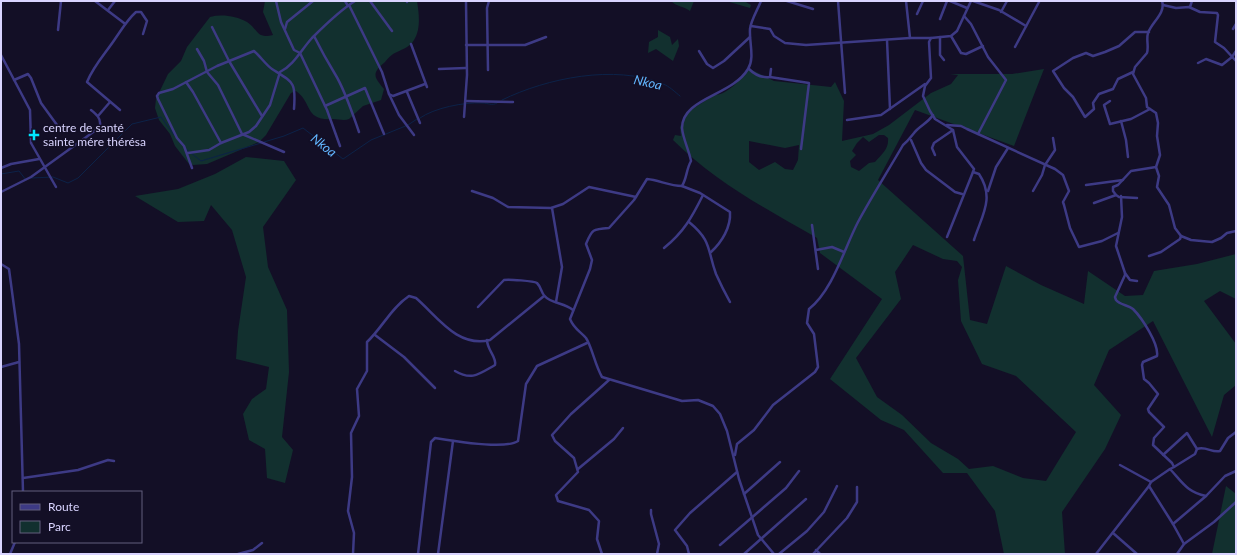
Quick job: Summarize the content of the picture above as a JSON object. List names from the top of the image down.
{
  "water": ["Nkoa"],
  "places": {
    "health": ["centre de santé sainte mére thérésa"]
  },
  "legend": ["Route", "Parc"]
}
